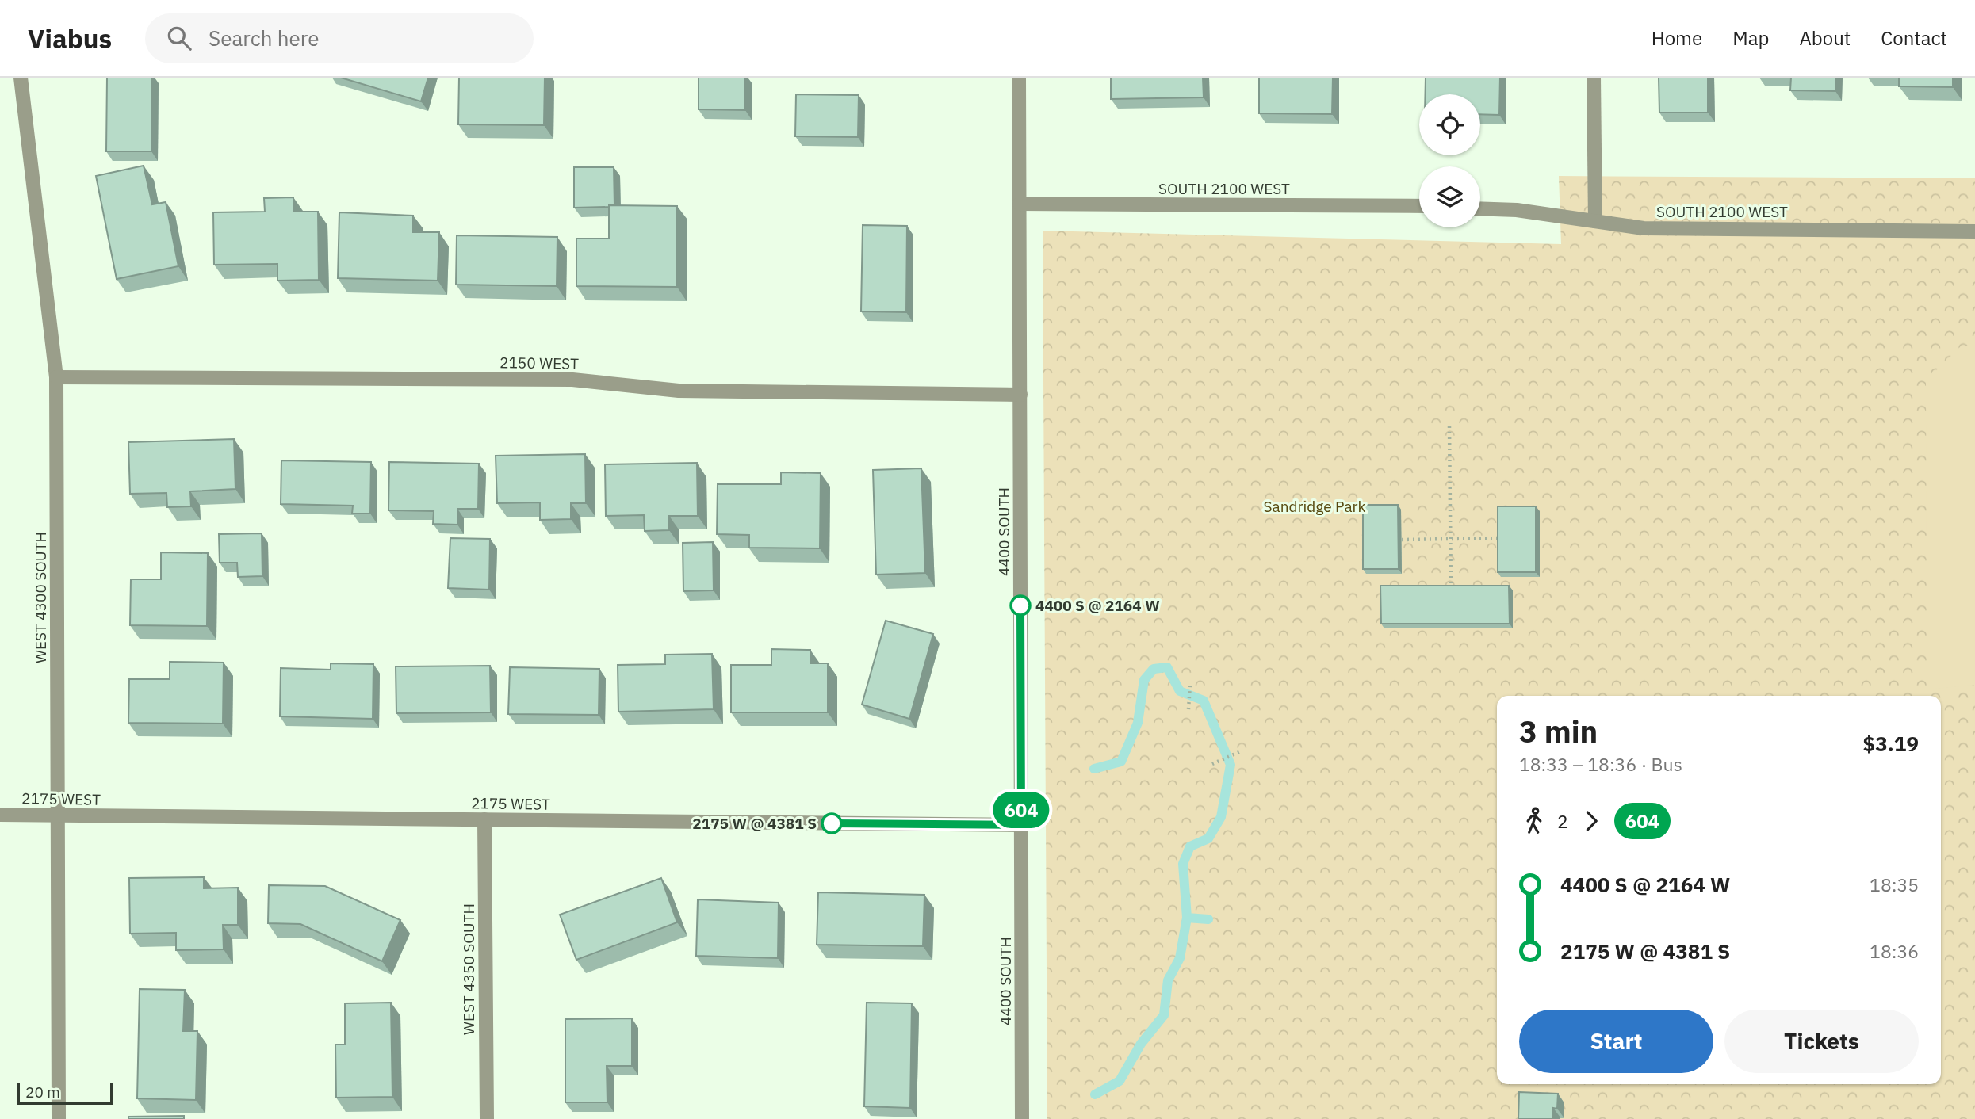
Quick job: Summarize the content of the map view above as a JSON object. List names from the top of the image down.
{
  "streets": {
    "street": [
      "SOUTH 2100 WEST",
      "2150 WEST",
      "4400 SOUTH",
      "WEST 4300 SOUTH",
      "2175 WEST",
      "WEST 4350 SOUTH"
    ]
  },
  "crossings": [
    ["SOUTH 2100 WEST", "4400 SOUTH"],
    ["2150 WEST", "4400 SOUTH"],
    ["2150 WEST", "WEST 4300 SOUTH"],
    ["4400 SOUTH", "2175 WEST"],
    ["WEST 4300 SOUTH", "2175 WEST"],
    ["2175 WEST", "WEST 4350 SOUTH"]
  ],
  "parks": ["Sandridge Park"],
  "places": ["4400 S @ 2164 W", "2175 W @ 4381 S"],
  "lines": ["bus line 604"],
  "scale_bar": "20 m",
  "page": {
    "header": "Viabus",
    "search": "Search here",
    "nav": [
      "Home",
      "Map",
      "About",
      "Contact"
    ],
    "on_map": "604",
    "heading": ["3 min", "18:33 – 18:36 · Bus", "$3.19"],
    "legs": ["2", "604"],
    "list": [
      {
        "name": "4400 S @ 2164 W",
        "value": "18:35"
      },
      {
        "name": "2175 W @ 4381 S",
        "value": "18:36"
      }
    ],
    "buttons": ["Start", "Tickets"],
    "scale": "20 m"
  }
}
